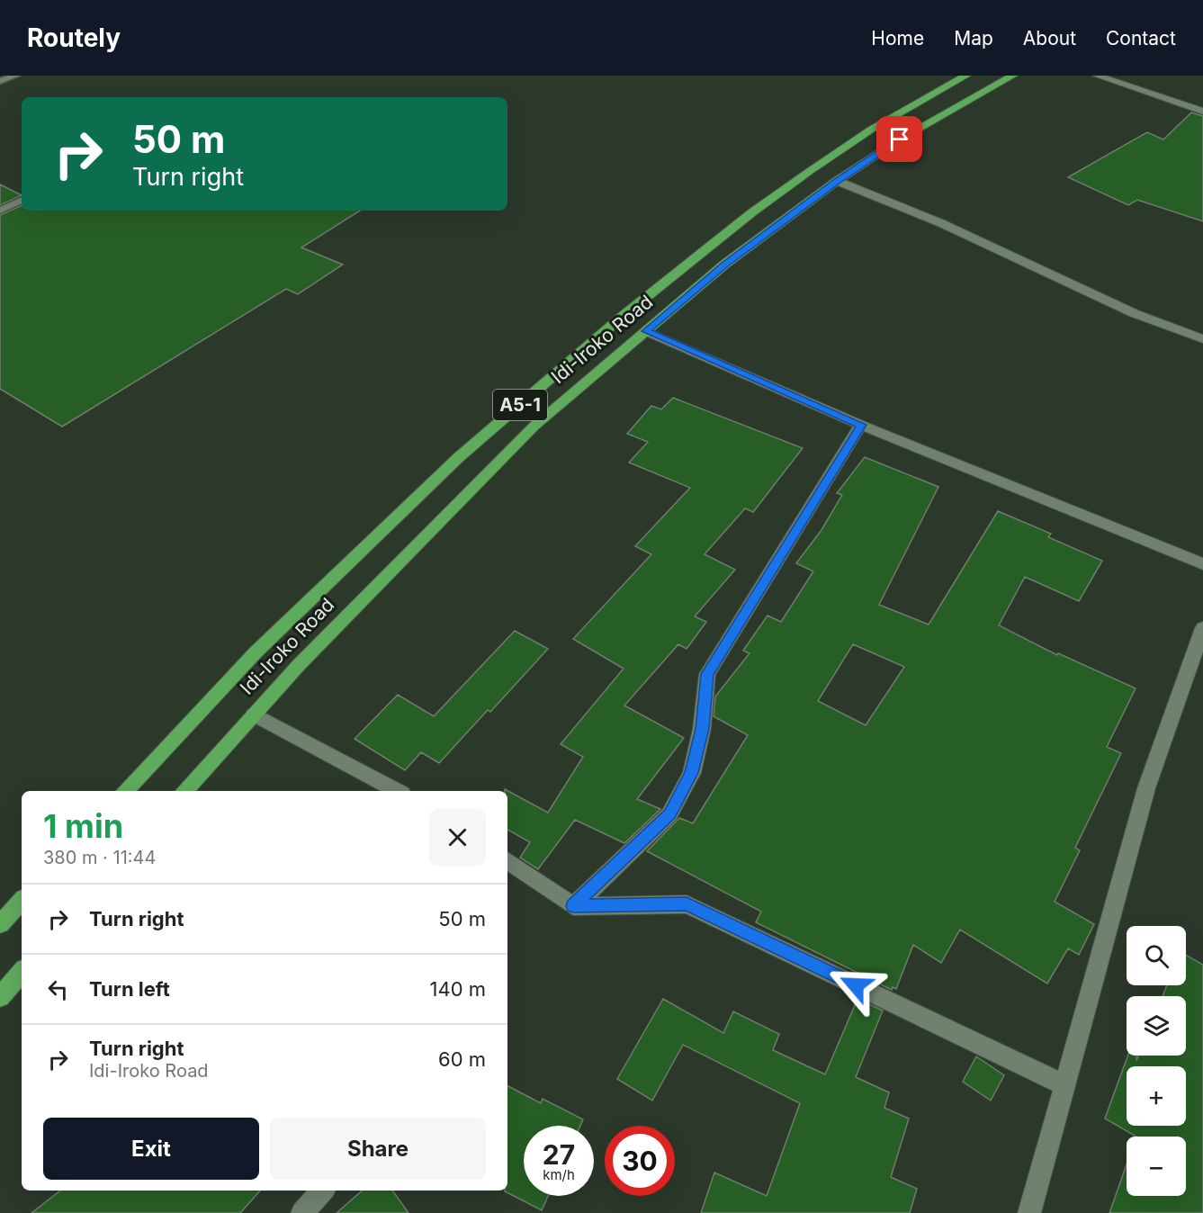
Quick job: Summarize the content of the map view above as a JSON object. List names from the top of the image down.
{
  "streets": {
    "highway": ["Idi-Iroko Road", "A5-1"]
  },
  "page": {
    "header": "Routely",
    "nav": [
      "Home",
      "Map",
      "About",
      "Contact"
    ],
    "turn": ["50 m", "Turn right"],
    "heading": ["1 min", "380 m · 11:44"],
    "list": [
      {
        "name": "Turn right",
        "value": "50 m"
      },
      {
        "name": "Turn left",
        "value": "140 m"
      },
      {
        "name": "Turn right",
        "note": "Idi-Iroko Road",
        "value": "60 m"
      }
    ],
    "map_buttons": ["+", "−"],
    "buttons": ["Exit", "Share"],
    "speed": "27 km/h",
    "limit": "30"
  }
}
